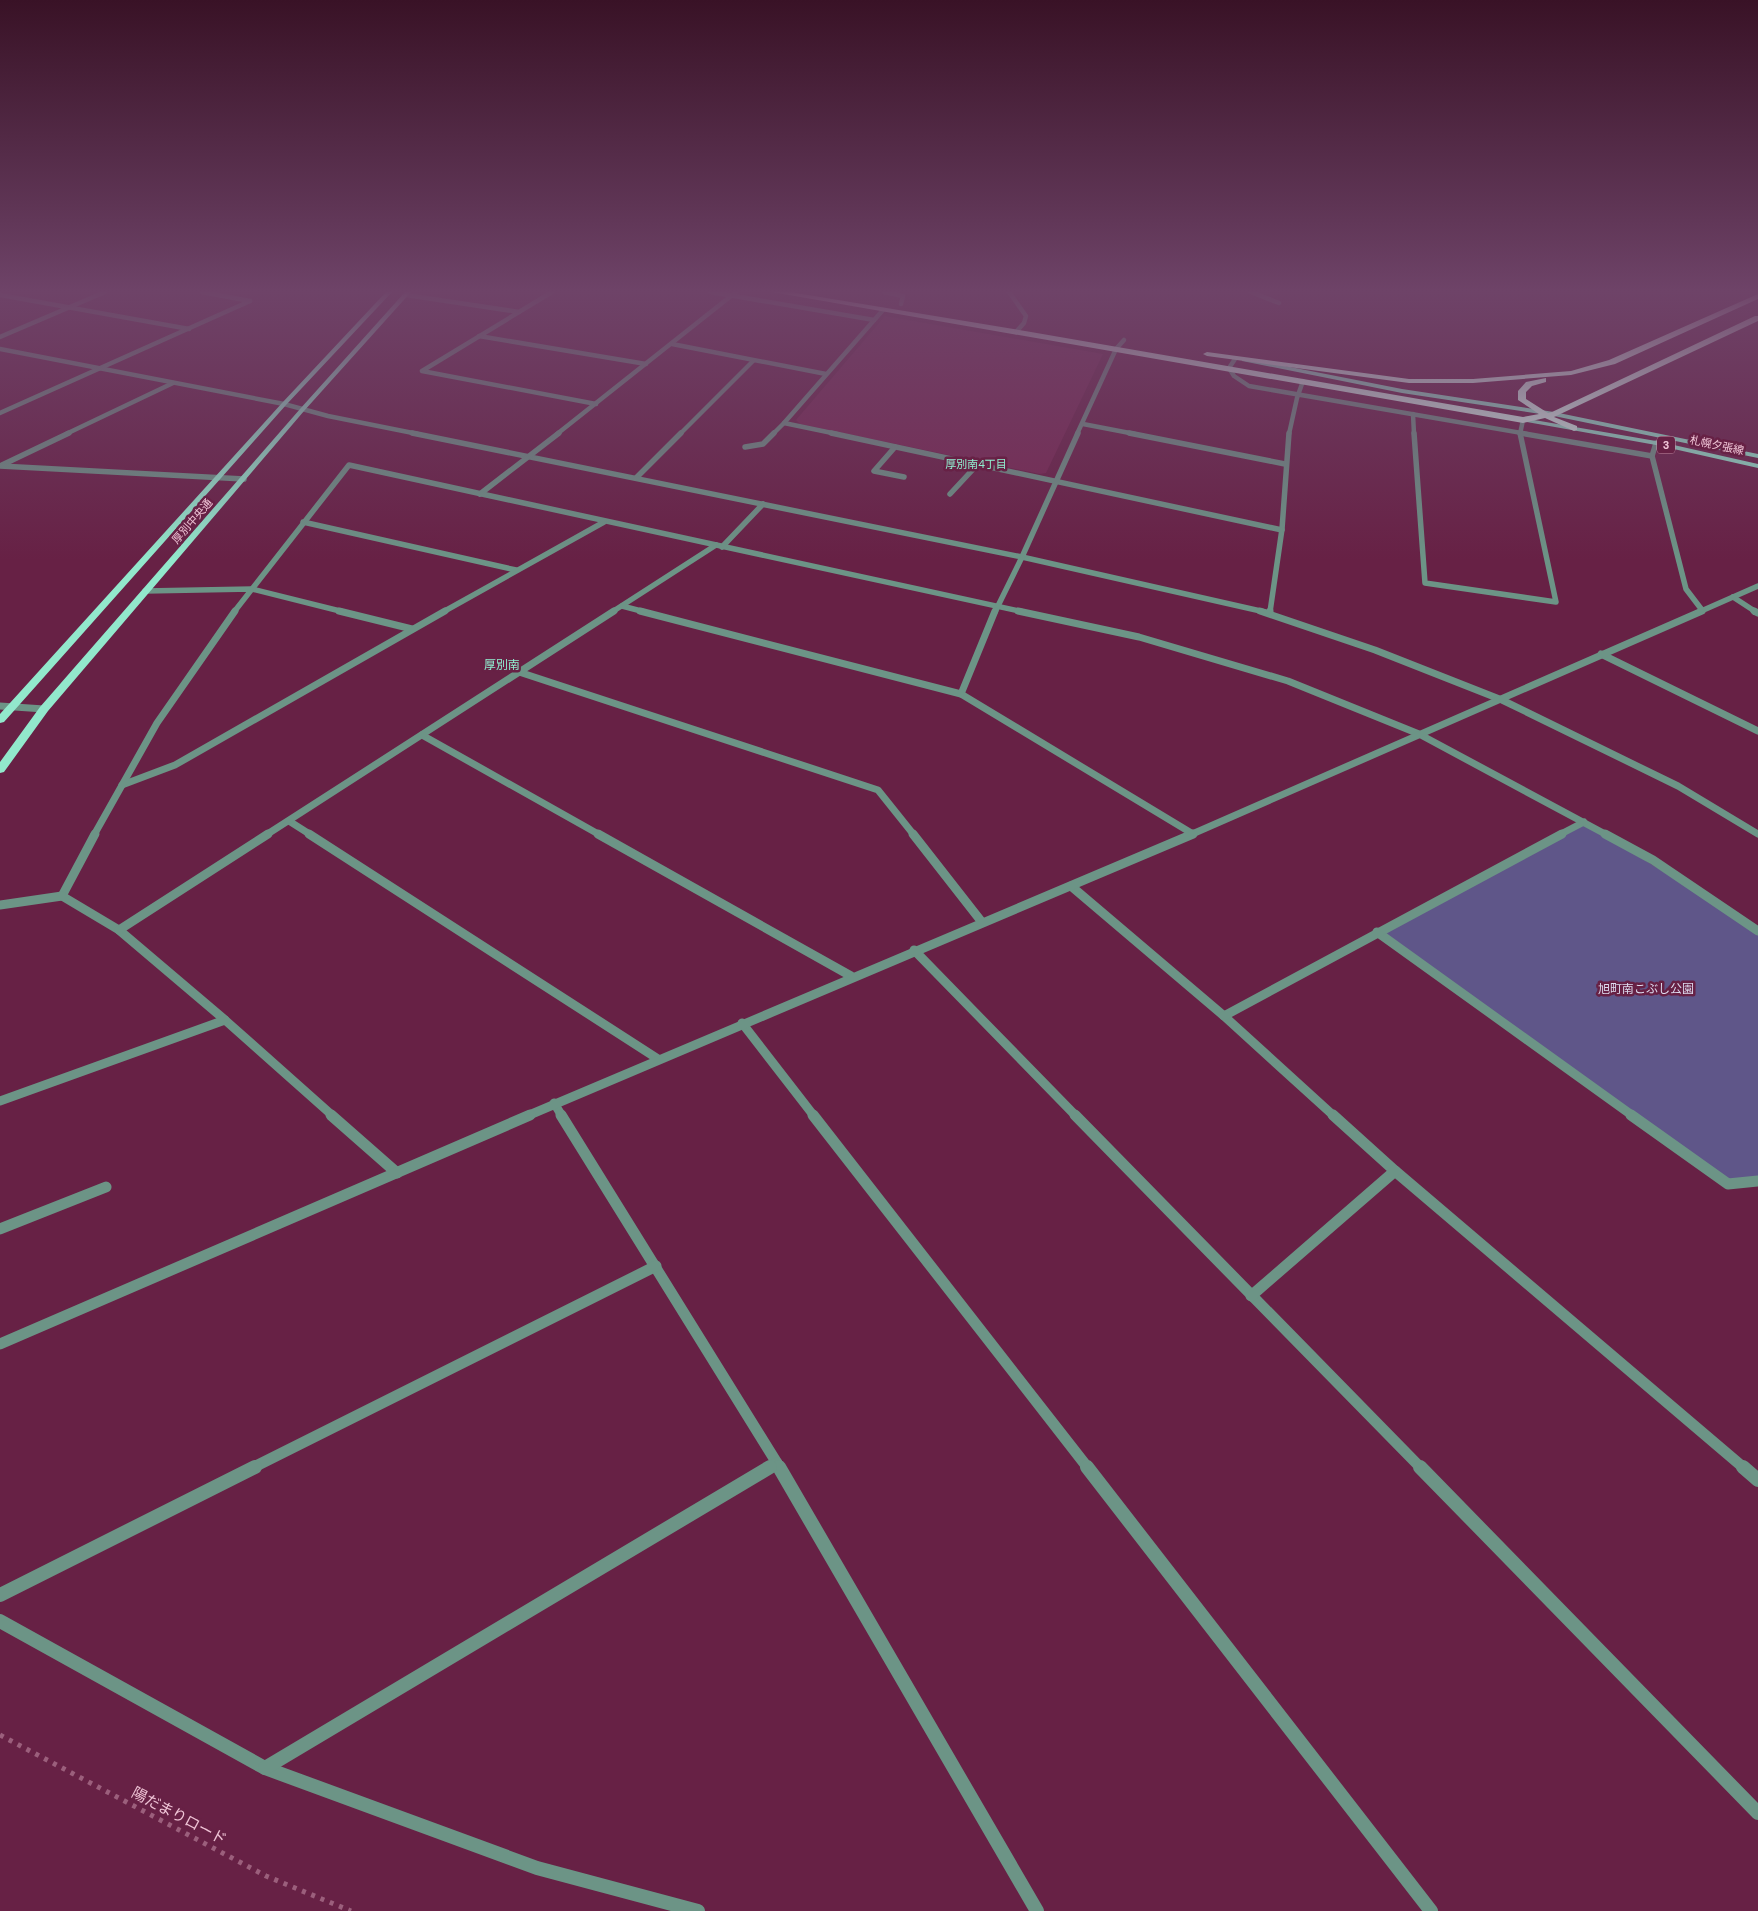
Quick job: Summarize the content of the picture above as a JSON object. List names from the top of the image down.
{
  "streets": {
    "main road": ["3", "札幌夕張線", "厚別中央通"],
    "path": ["陽だまりロード"]
  },
  "districts": ["厚別南4丁目", "厚別南"],
  "parks": ["旭町南こぶし公園"]
}
